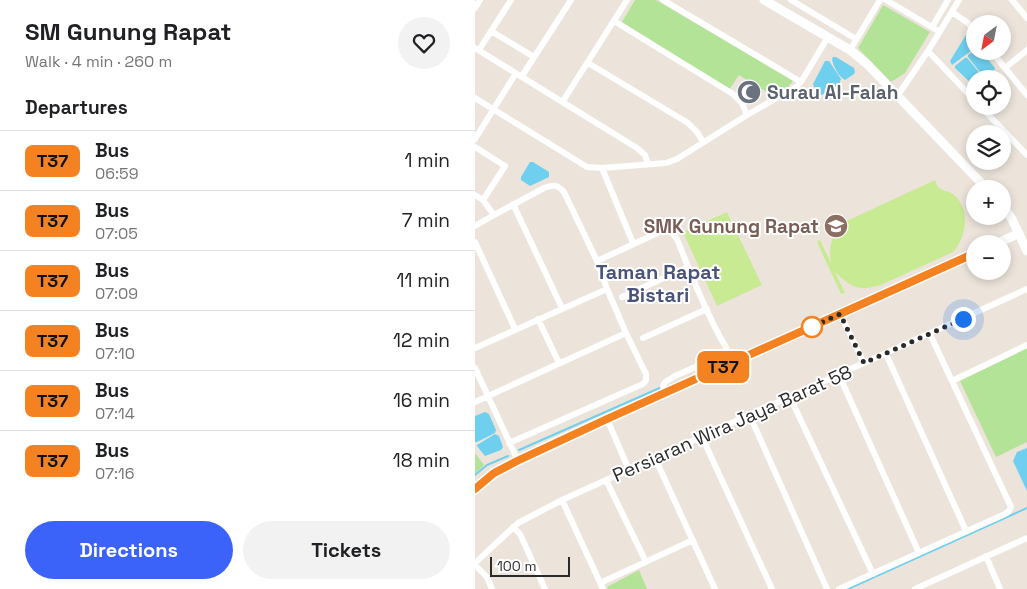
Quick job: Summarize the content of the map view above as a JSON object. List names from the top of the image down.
{
  "streets": {
    "street": ["Persiaran Wira Jaya Barat 58"]
  },
  "districts": ["Taman Rapat Bistari"],
  "places": {
    "mosque": ["Surau Al-Falah"],
    "school or university": ["SMK Gunung Rapat"]
  },
  "lines": ["bus line T37"],
  "scale_bar": "100 m",
  "north": "bottom left",
  "page": {
    "heading": [
      ["SM Gunung Rapat", "Walk · 4 min · 260 m"],
      "Departures"
    ],
    "on_map": "T37",
    "map_buttons": ["+", "−"],
    "list": [
      {
        "mark": "T37",
        "name": "Bus",
        "note": "06:59",
        "value": "1 min"
      },
      {
        "mark": "T37",
        "name": "Bus",
        "note": "07:05",
        "value": "7 min"
      },
      {
        "mark": "T37",
        "name": "Bus",
        "note": "07:09",
        "value": "11 min"
      },
      {
        "mark": "T37",
        "name": "Bus",
        "note": "07:10",
        "value": "12 min"
      },
      {
        "mark": "T37",
        "name": "Bus",
        "note": "07:14",
        "value": "16 min"
      },
      {
        "mark": "T37",
        "name": "Bus",
        "note": "07:16",
        "value": "18 min"
      }
    ],
    "buttons": ["Directions", "Tickets"],
    "scale": "100 m"
  }
}
